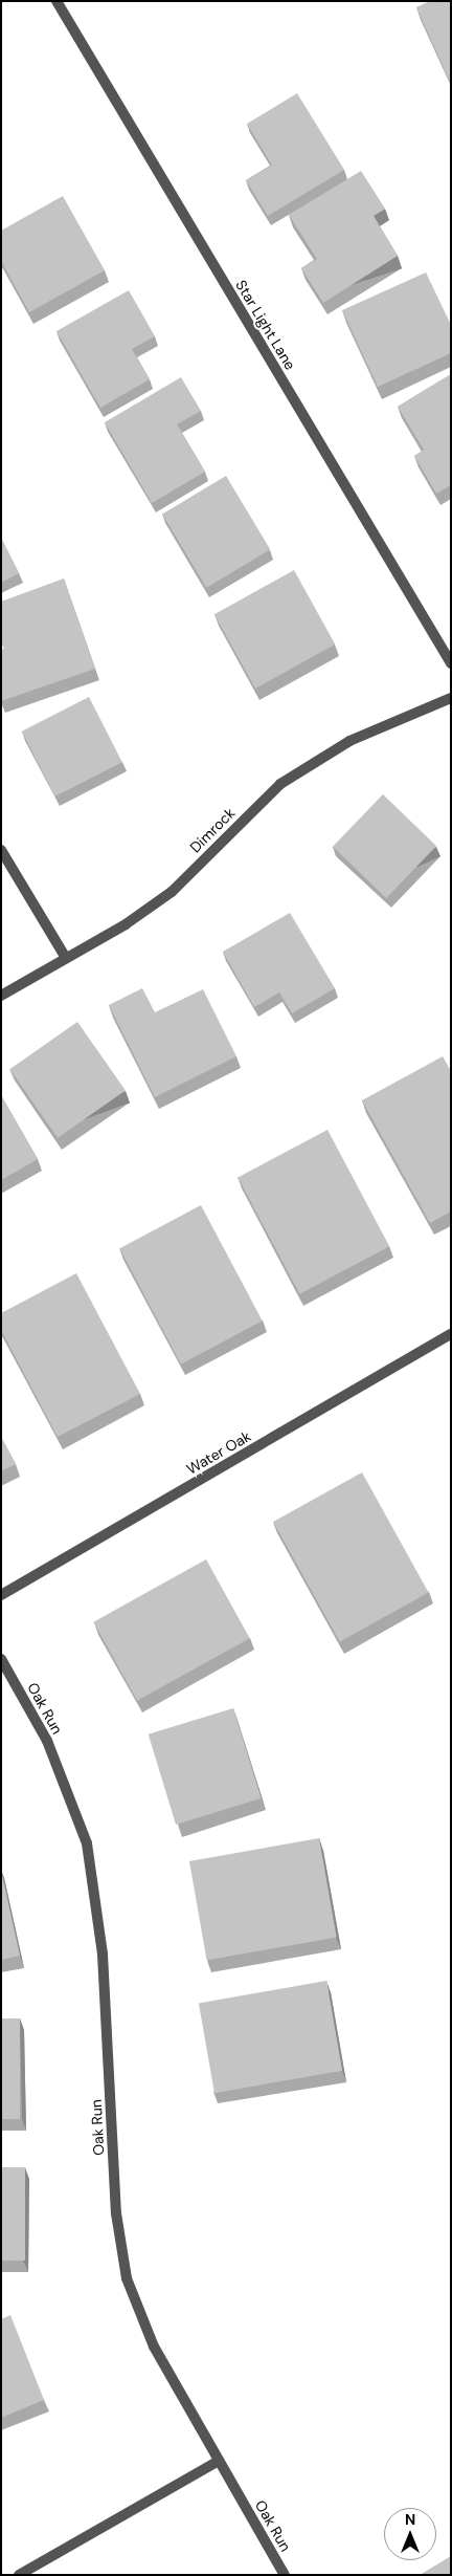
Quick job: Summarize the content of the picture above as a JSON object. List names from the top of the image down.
{
  "streets": {
    "street": [
      "Star Light Lane",
      "Dimrock",
      "Water Oak",
      "Oak Run"
    ]
  },
  "north": "top"
}
